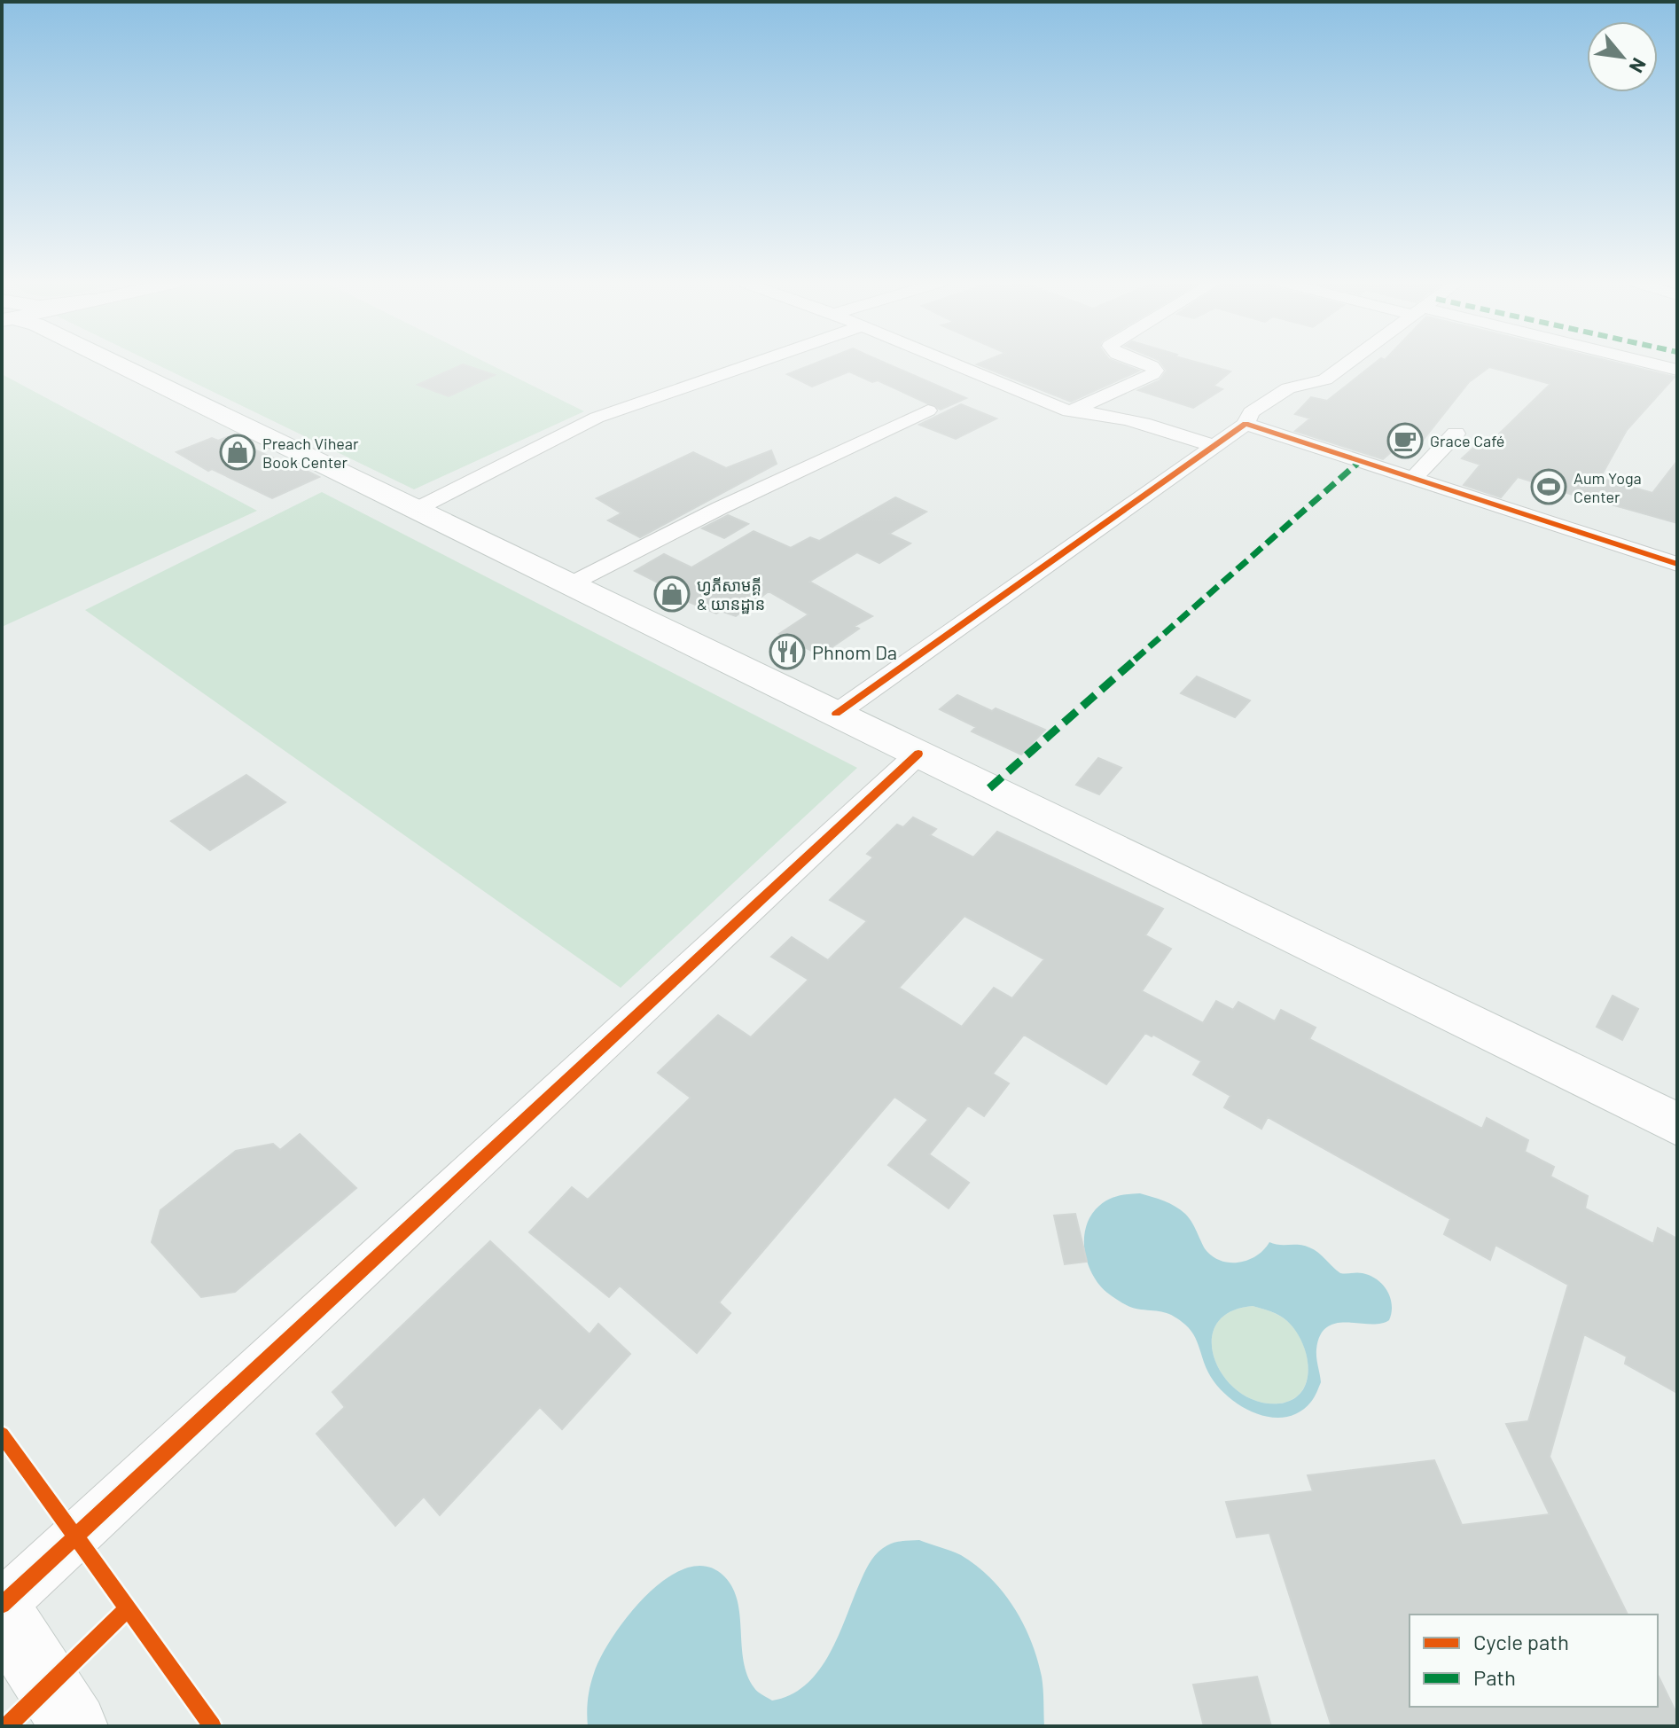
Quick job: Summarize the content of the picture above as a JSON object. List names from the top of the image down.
{
  "places": {
    "cafe": ["Grace Café"],
    "shop": ["Preach Vihear Book Center", "ហ្វភីសាមគ្គី & យានដ្ឋាន"],
    "sports": ["Aum Yoga Center"],
    "restaurant": ["Phnom Da"]
  },
  "legend": ["Cycle path", "Path"],
  "north": "bottom right"
}
